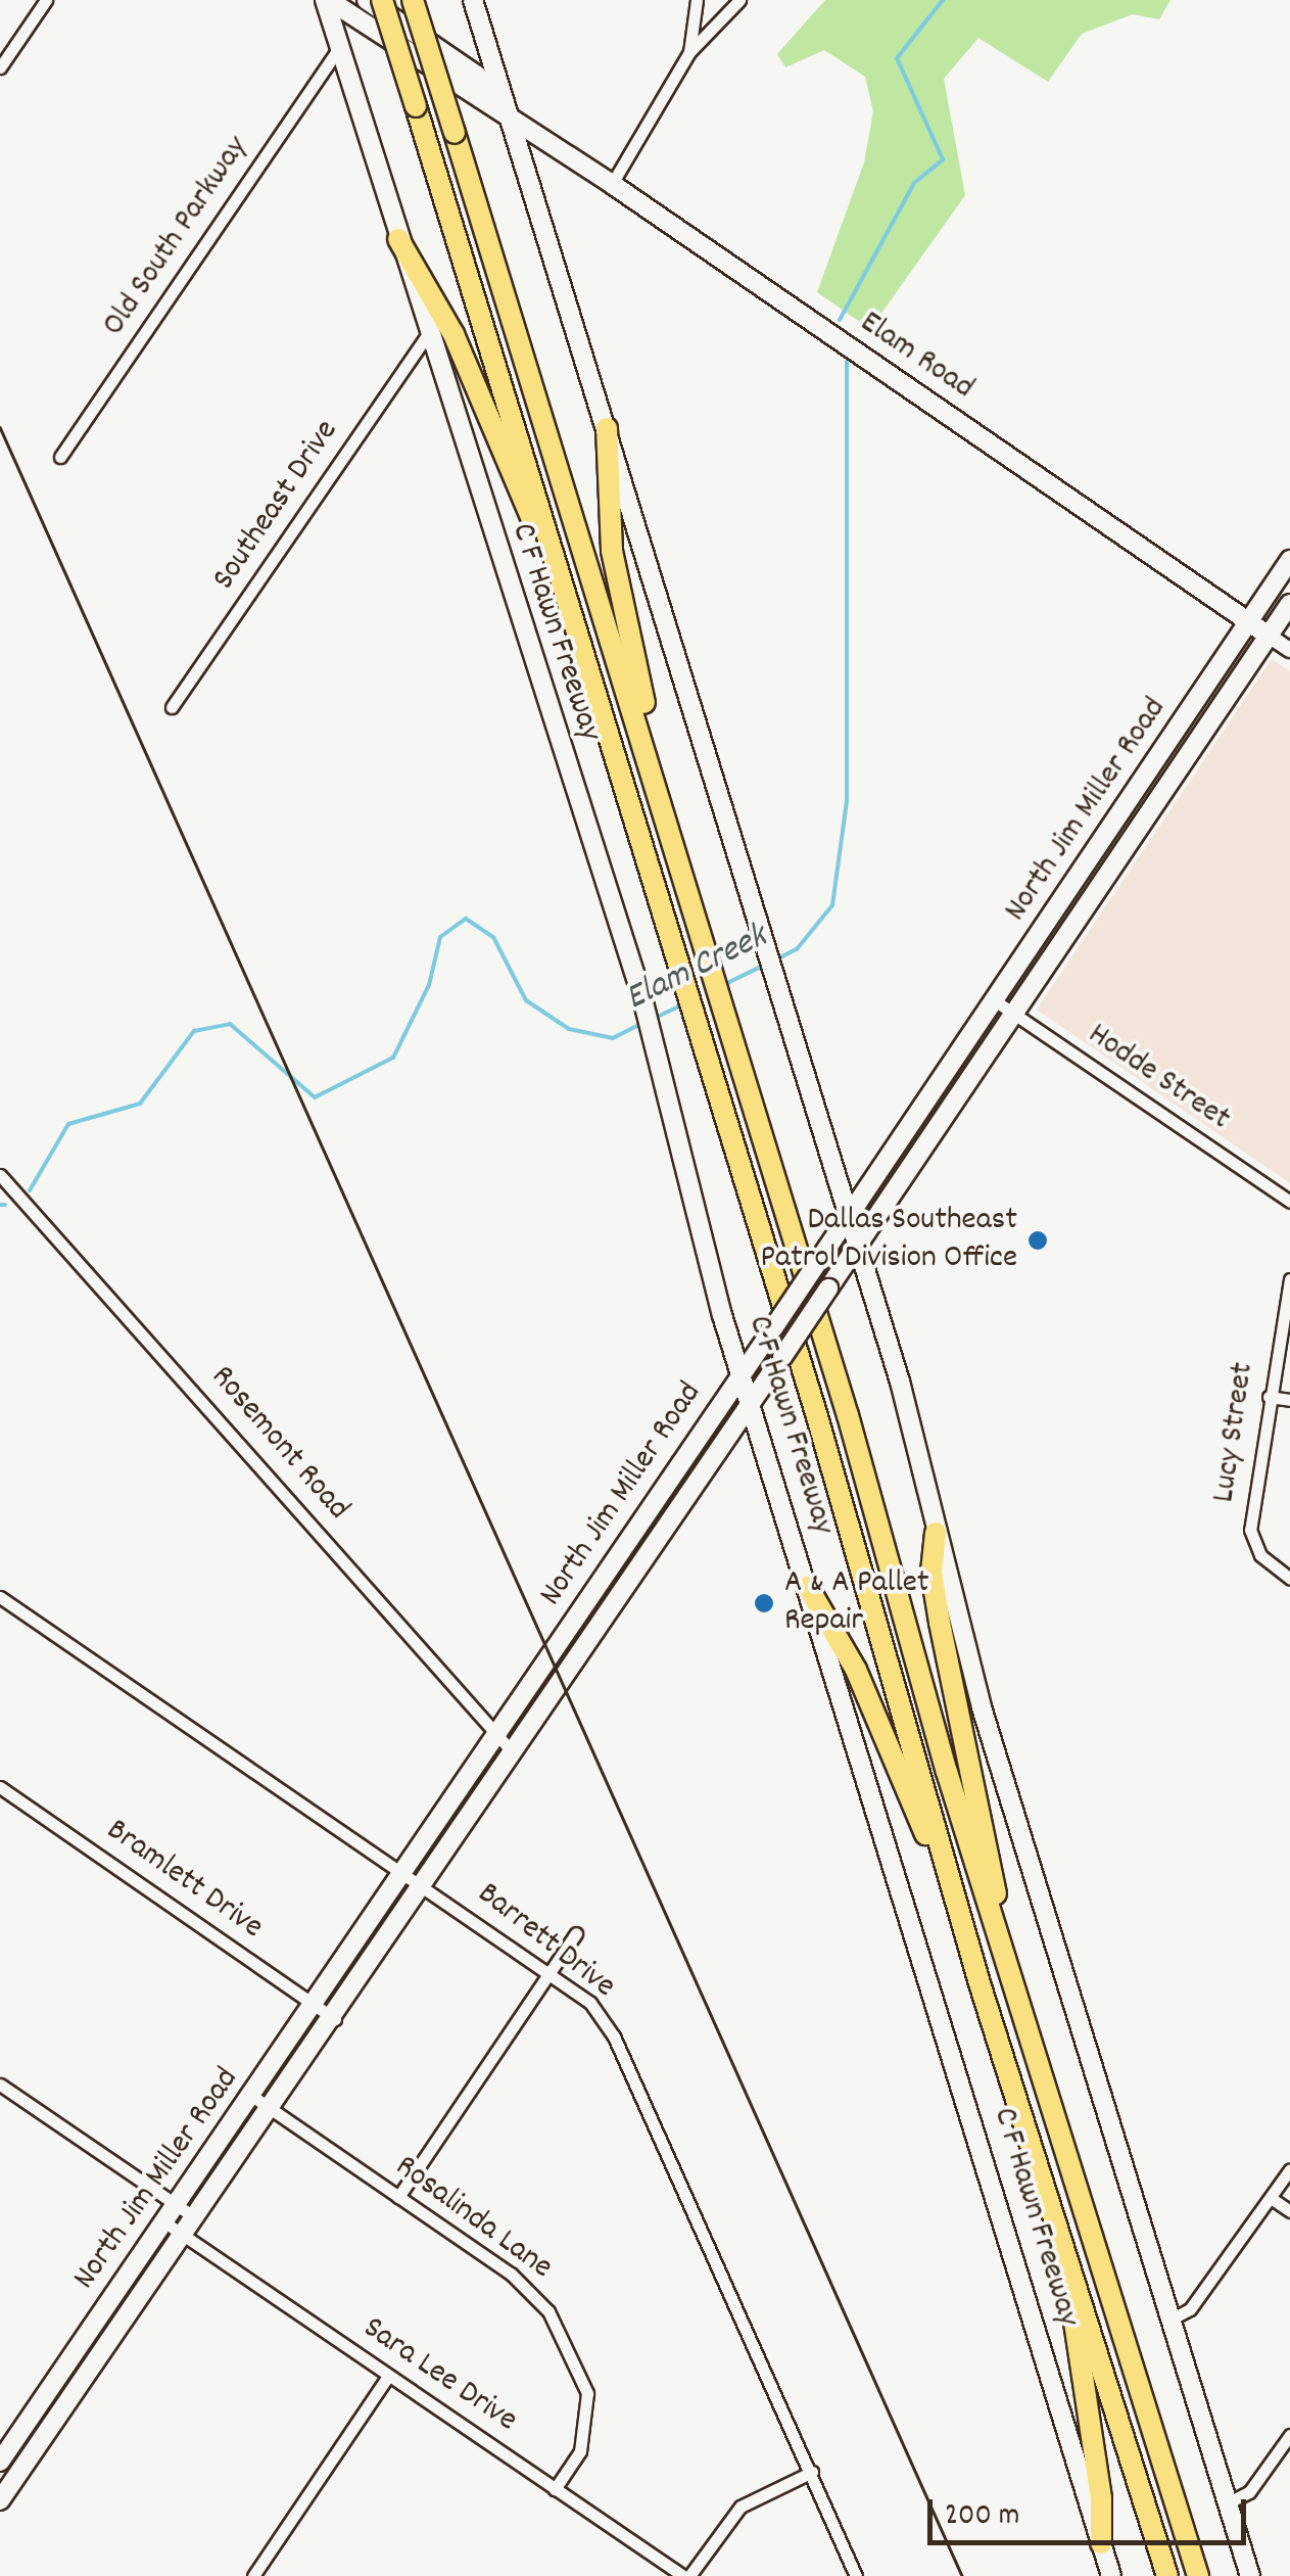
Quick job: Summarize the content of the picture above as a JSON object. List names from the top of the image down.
{
  "streets": {
    "highway": ["C F Hawn Freeway"],
    "main road": ["Elam Road", "North Jim Miller Road"],
    "street": [
      "Old South Parkway",
      "Southeast Drive",
      "Hodde Street",
      "Lucy Street",
      "Rosemont Road",
      "Bramlett Drive",
      "Barrett Drive",
      "Rosalinda Lane",
      "Sara Lee Drive"
    ]
  },
  "crossings": [
    ["Old South Parkway", "C F Hawn Freeway"],
    ["Elam Road", "C F Hawn Freeway"],
    ["Elam Road", "North Jim Miller Road"],
    ["Southeast Drive", "C F Hawn Freeway"],
    ["C F Hawn Freeway", "North Jim Miller Road"],
    ["North Jim Miller Road", "Hodde Street"],
    ["North Jim Miller Road", "Rosemont Road"],
    ["North Jim Miller Road", "Bramlett Drive"],
    ["North Jim Miller Road", "Barrett Drive"],
    ["North Jim Miller Road", "Rosalinda Lane"],
    ["North Jim Miller Road", "Sara Lee Drive"],
    ["Rosalinda Lane", "Sara Lee Drive"]
  ],
  "water": ["Elam Creek"],
  "places": ["Dallas Southeast Patrol Division Office", "A & A Pallet Repair"],
  "scale_bar": "200 m"
}
